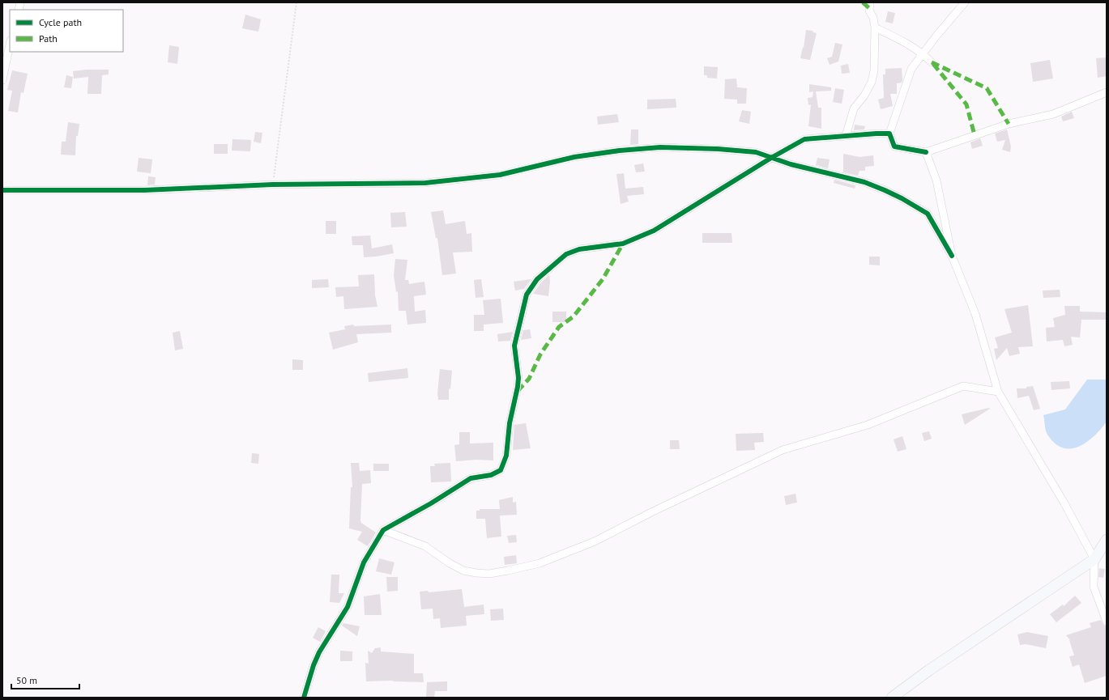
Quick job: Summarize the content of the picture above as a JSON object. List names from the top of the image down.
{
  "legend": ["Cycle path", "Path"],
  "scale_bar": "50 m"
}
